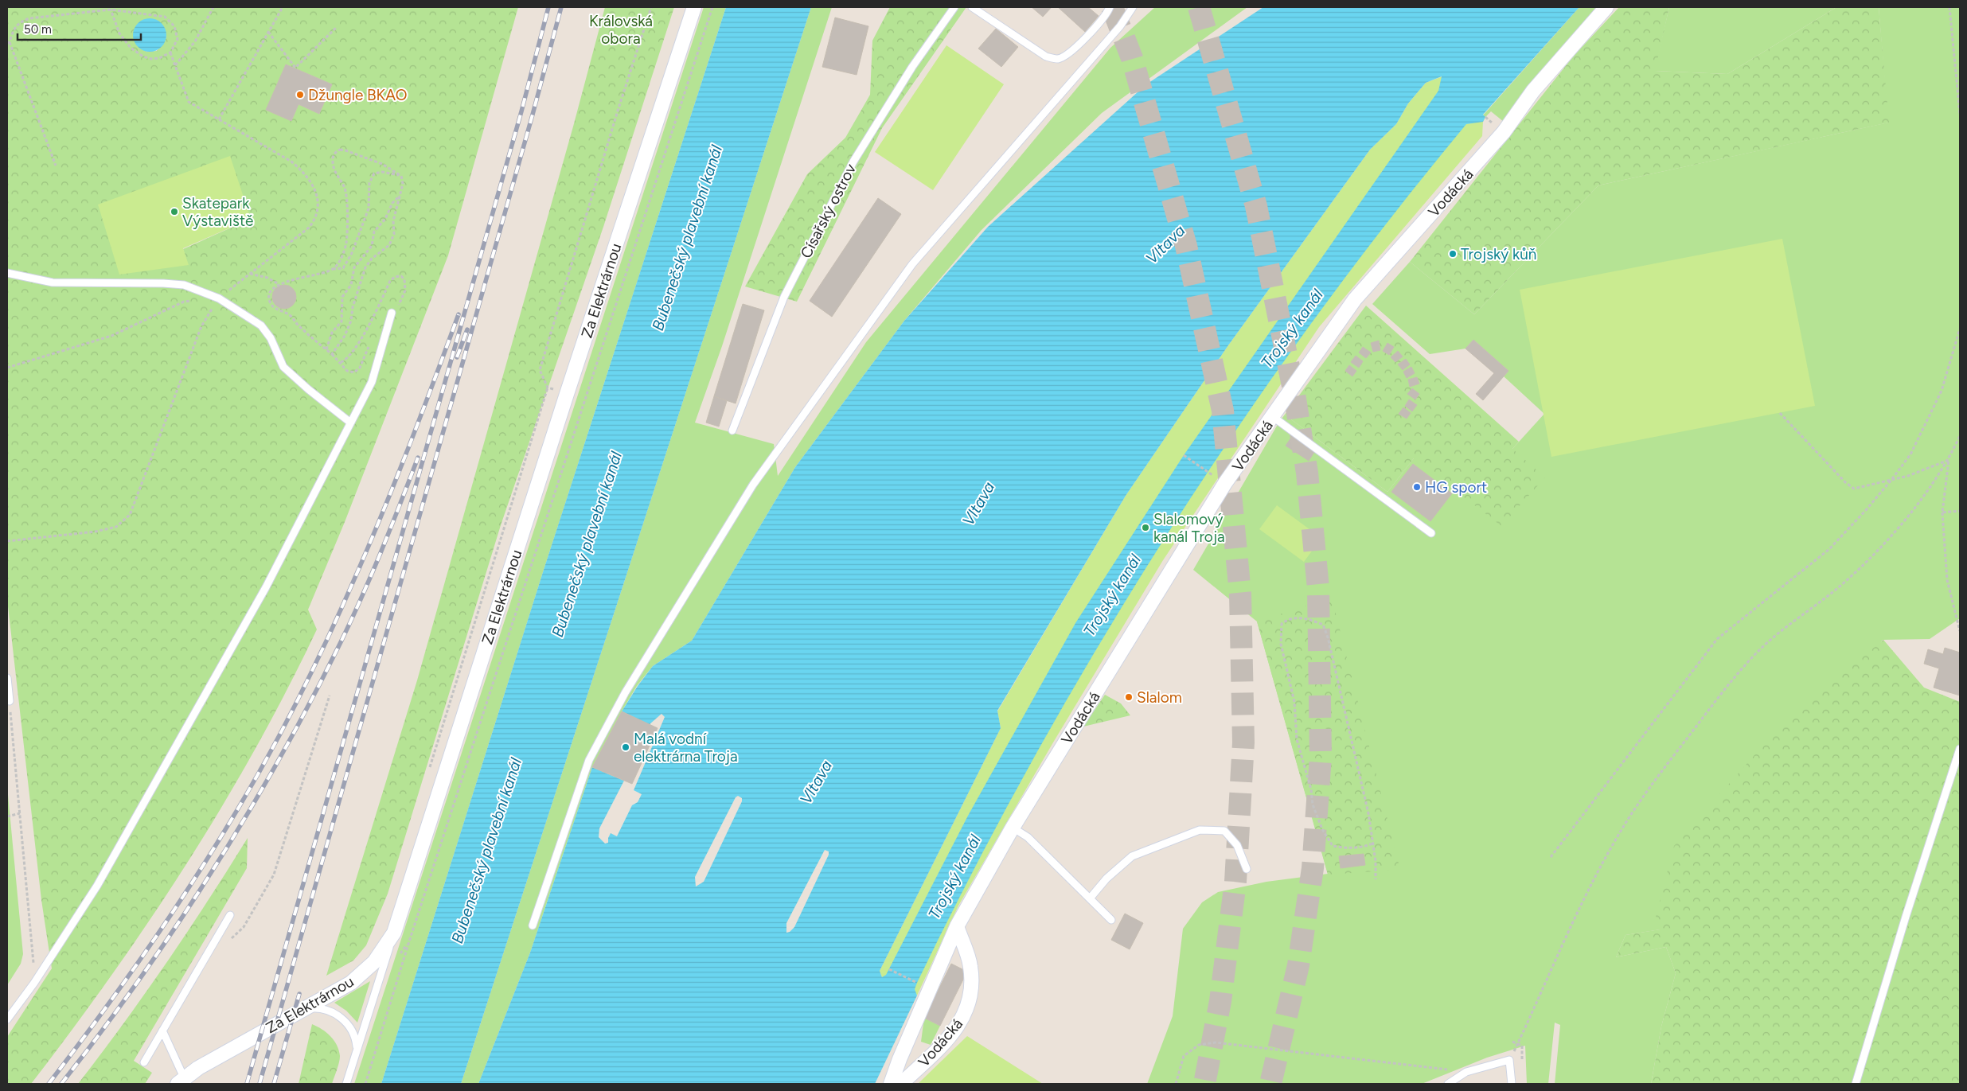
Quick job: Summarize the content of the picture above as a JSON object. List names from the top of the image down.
{
  "streets": {
    "street": ["Vodácká", "Za Elektrárnou"],
    "lane": ["Císařský ostrov"]
  },
  "water": ["Bubenečský plavební kanál", "Vltava", "Trojský kanál"],
  "parks": ["Královská obora"],
  "places": [
    "Džungle BKAO",
    "Skatepark Výstaviště",
    "Trojský kůň",
    "HG sport",
    "Slalomový kanál Troja",
    "Slalom",
    "Malá vodní elektrárna Troja"
  ],
  "scale_bar": "50 m"
}
